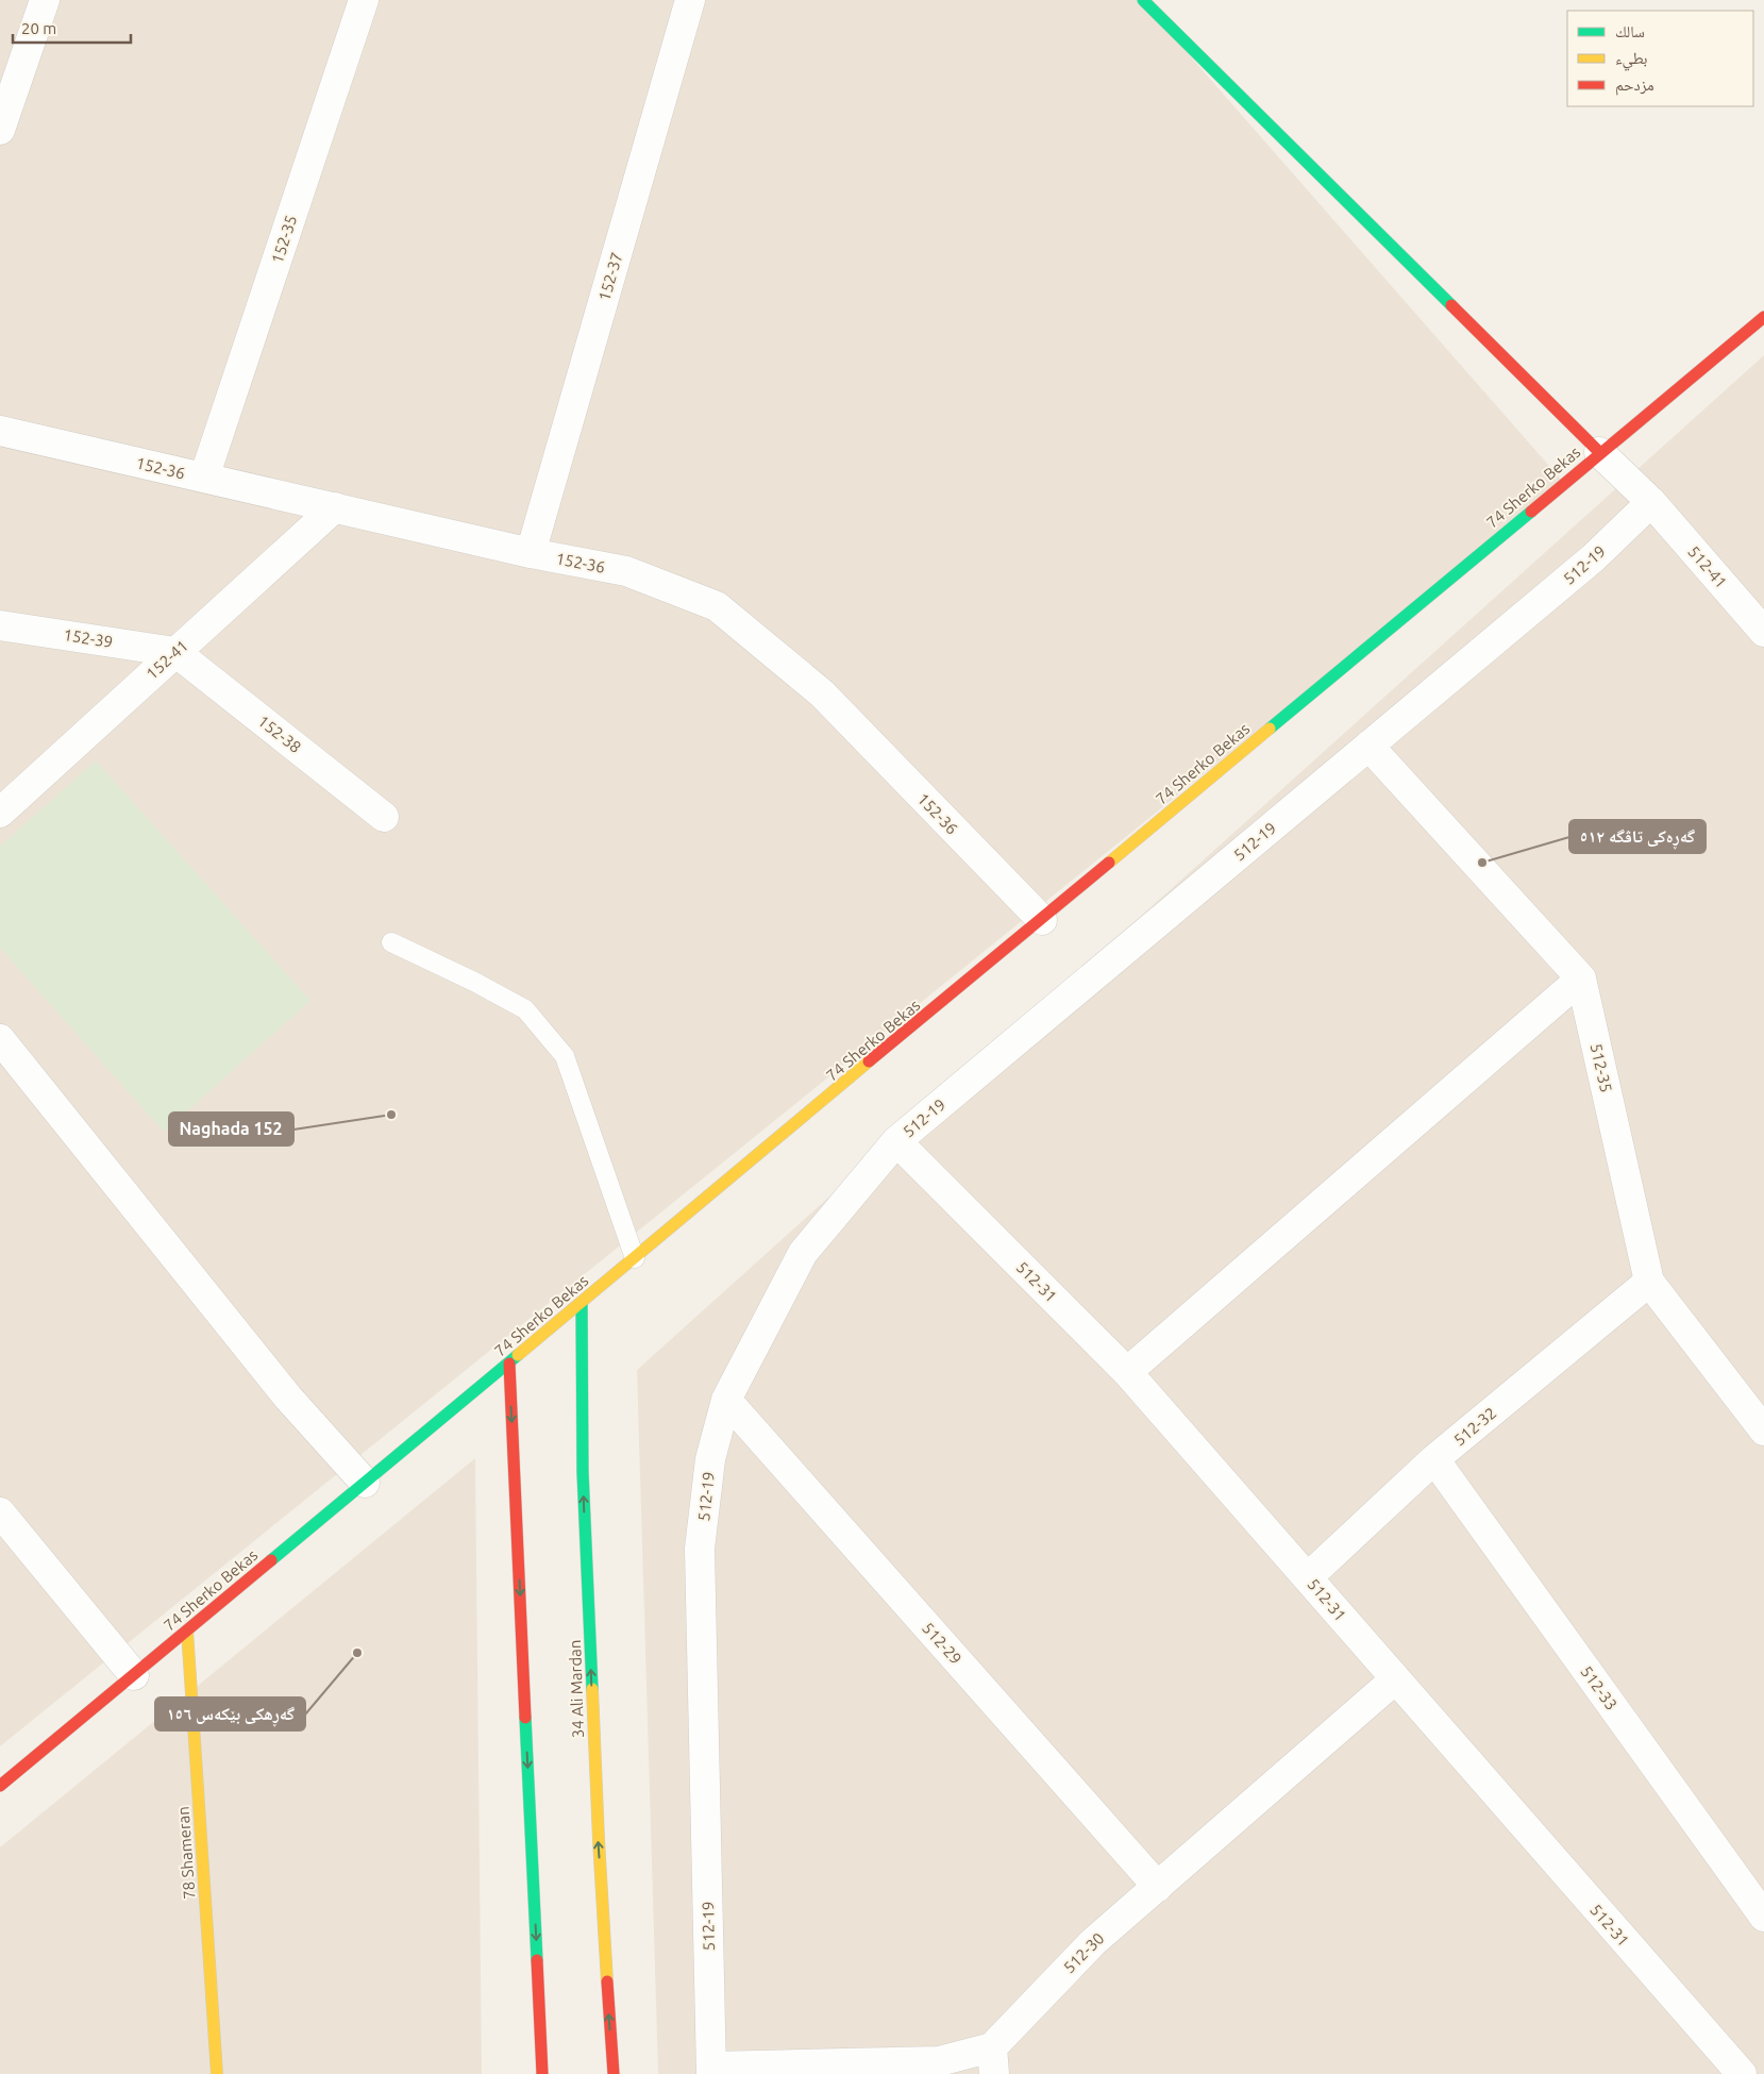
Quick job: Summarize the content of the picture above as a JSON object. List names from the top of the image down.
{
  "streets": {
    "main road": ["74 Sherko Bekas", "34 Ali Mardan", "78 Shameran"],
    "street": [
      "152-35",
      "152-37",
      "152-36",
      "512-19",
      "512-41",
      "152-39",
      "152-41",
      "152-38",
      "512-35",
      "512-31",
      "512-32",
      "512-29",
      "512-33",
      "512-30"
    ]
  },
  "crossings": [
    ["152-35", "152-36"],
    ["152-37", "152-36"],
    ["152-36", "74 Sherko Bekas"],
    ["152-36", "152-41"],
    ["74 Sherko Bekas", "34 Ali Mardan"],
    ["74 Sherko Bekas", "78 Shameran"],
    ["512-19", "512-41"],
    ["512-19", "512-35"],
    ["512-19", "512-31"],
    ["512-19", "512-29"],
    ["512-19", "512-30"],
    ["152-39", "152-41"],
    ["152-39", "152-38"],
    ["152-41", "152-38"],
    ["512-35", "512-32"],
    ["512-31", "512-32"],
    ["512-31", "512-30"],
    ["512-32", "512-33"],
    ["512-29", "512-30"]
  ],
  "places": ["گەڕەکی تاڤگە ٥١٢", "Naghada 152", "گەڕهکی بێکەس ١٥٦"],
  "legend": ["سالك", "بطيء", "مزدحم"],
  "scale_bar": "20 m"
}
